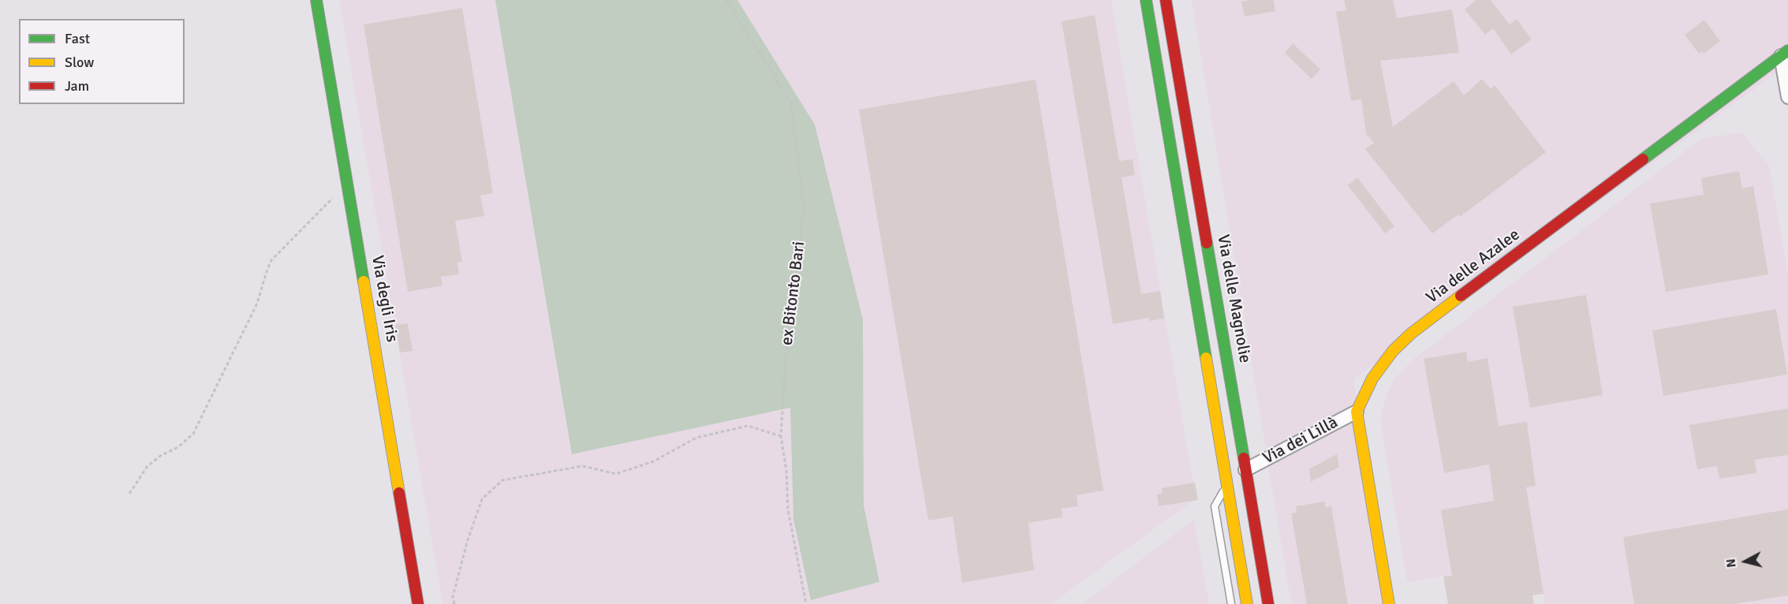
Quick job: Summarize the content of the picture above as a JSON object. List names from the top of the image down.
{
  "streets": {
    "street": [
      "Via delle Azalee",
      "Via degli Iris",
      "Via delle Magnolie",
      "Via dei Lillà"
    ],
    "path": ["ex Bitonto Bari"]
  },
  "crossings": [
    ["Via delle Azalee", "Via dei Lillà"],
    ["Via delle Magnolie", "Via dei Lillà"]
  ],
  "legend": ["Fast", "Slow", "Jam"],
  "north": "left"
}
